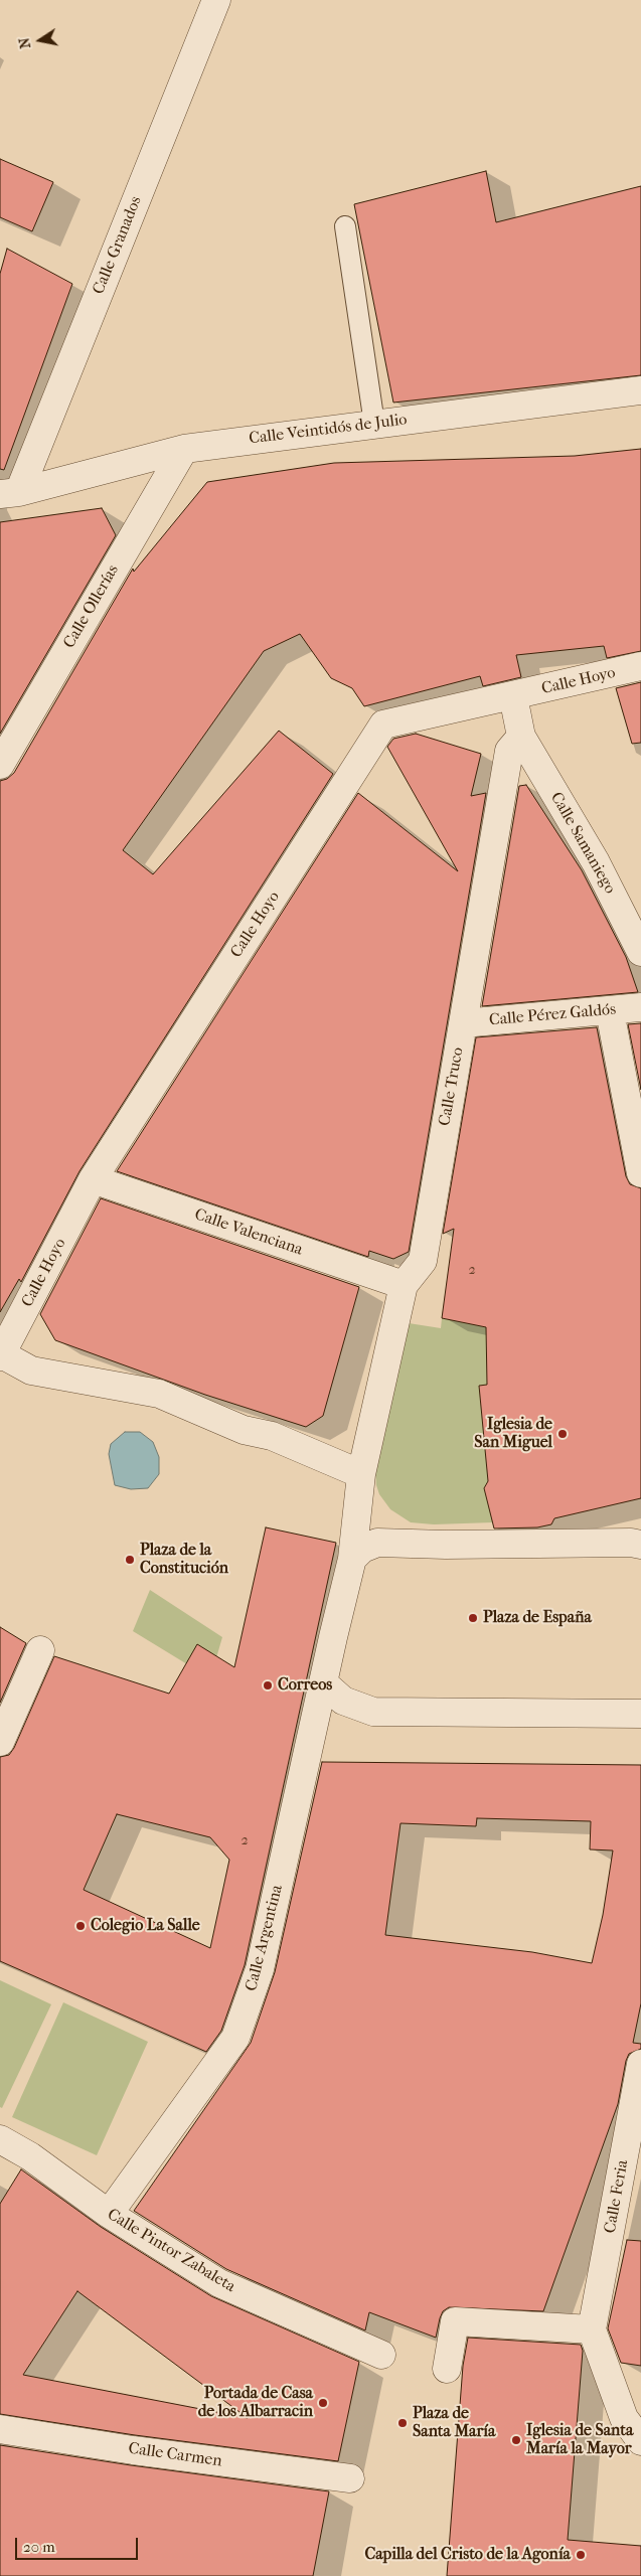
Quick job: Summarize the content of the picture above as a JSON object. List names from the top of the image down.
{
  "streets": {
    "street": [
      "Calle Granados",
      "Calle Veintidós de Julio",
      "Calle Ollerías",
      "Calle Hoyo",
      "Calle Samaniego",
      "Calle Pérez Galdós",
      "Calle Truco",
      "Calle Valenciana",
      "Calle Argentina",
      "Calle Feria",
      "Calle Pintor Zabaleta",
      "Calle Carmen"
    ]
  },
  "crossings": [
    ["Calle Granados", "Calle Veintidós de Julio"],
    ["Calle Veintidós de Julio", "Calle Ollerías"],
    ["Calle Hoyo", "Calle Valenciana"],
    ["Calle Samaniego", "Calle Truco"],
    ["Calle Pérez Galdós", "Calle Truco"],
    ["Calle Truco", "Calle Valenciana"],
    ["Calle Argentina", "Calle Pintor Zabaleta"]
  ],
  "places": [
    "Iglesia de San Miguel",
    "Plaza de la Constitución",
    "Plaza de España",
    "Correos",
    "Colegio La Salle",
    "Portada de Casa de los Albarracin",
    "Plaza de Santa María",
    "Iglesia de Santa María la Mayor",
    "Capilla del Cristo de la Agonía"
  ],
  "house_numbers": ["2", "2"],
  "scale_bar": "20 m",
  "north": "left"
}
